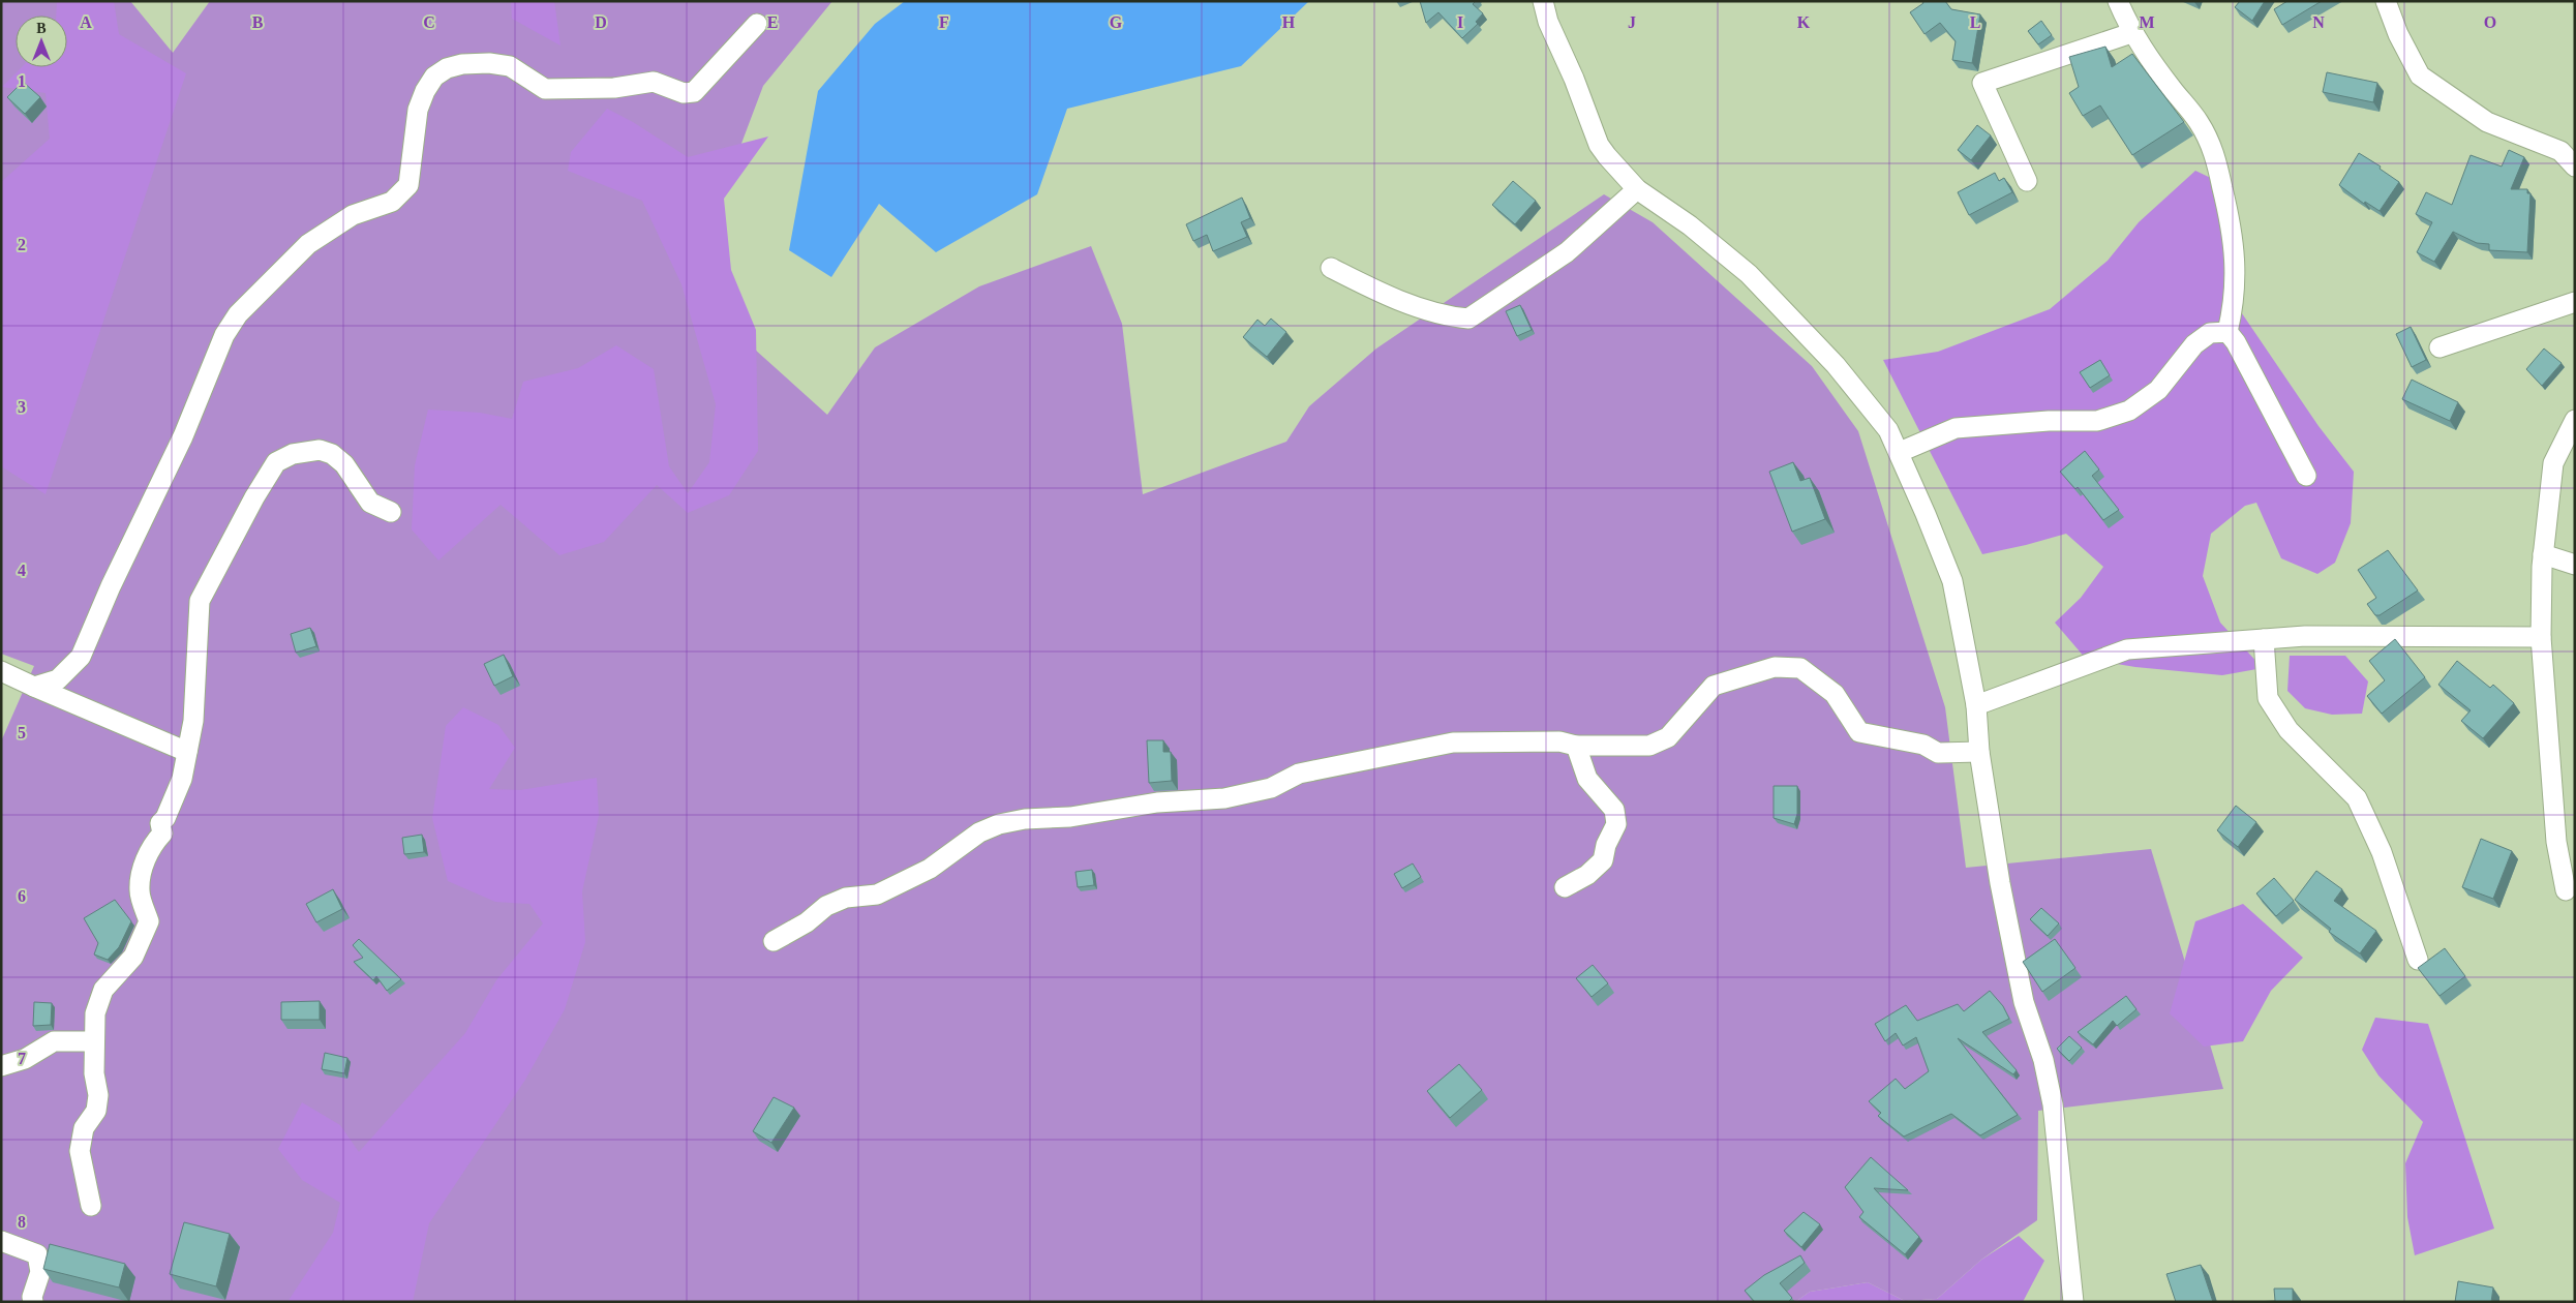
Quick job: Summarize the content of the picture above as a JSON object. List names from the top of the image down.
{
  "north": "top",
  "grid": {
    "columns": [
      "A",
      "B",
      "C",
      "D",
      "E",
      "F",
      "G",
      "H",
      "I",
      "J",
      "K",
      "L",
      "M",
      "N",
      "O"
    ],
    "rows": [
      "1",
      "2",
      "3",
      "4",
      "5",
      "6",
      "7",
      "8"
    ]
  }
}
